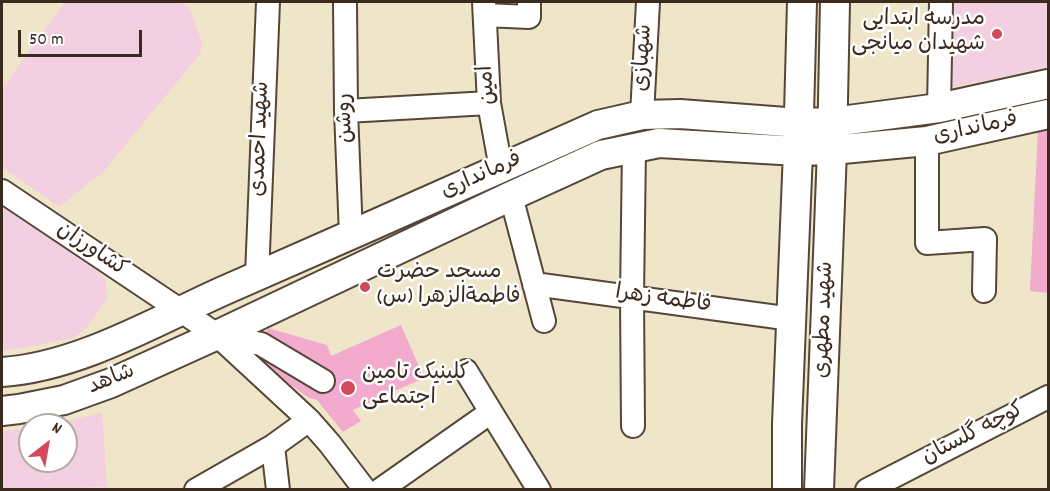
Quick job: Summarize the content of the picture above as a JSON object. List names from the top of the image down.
{
  "streets": {
    "main road": ["فرمانداری", "شهید مطهری", "شاهد"],
    "street": [
      "شهبازی",
      "امین",
      "روشن",
      "شهید احمدی",
      "کشاورزان",
      "فاطمه زهرا",
      "کوچه گلستان"
    ]
  },
  "crossings": [
    ["شهبازی", "فرمانداری"],
    ["امین", "فرمانداری"],
    ["روشن", "فرمانداری"],
    ["فرمانداری", "شهید احمدی"],
    ["فرمانداری", "کشاورزان"],
    ["فرمانداری", "شهید مطهری"],
    ["فرمانداری", "شاهد"],
    ["کشاورزان", "شاهد"],
    ["فاطمه زهرا", "شهید مطهری"]
  ],
  "places": ["مدرسه ابتدایی شهیدان میانجی", "مسجد حضرت فاطمةالزهرا (س)", "کلینیک تامین اجتماعی"],
  "scale_bar": "50 m",
  "north": "top right"
}
